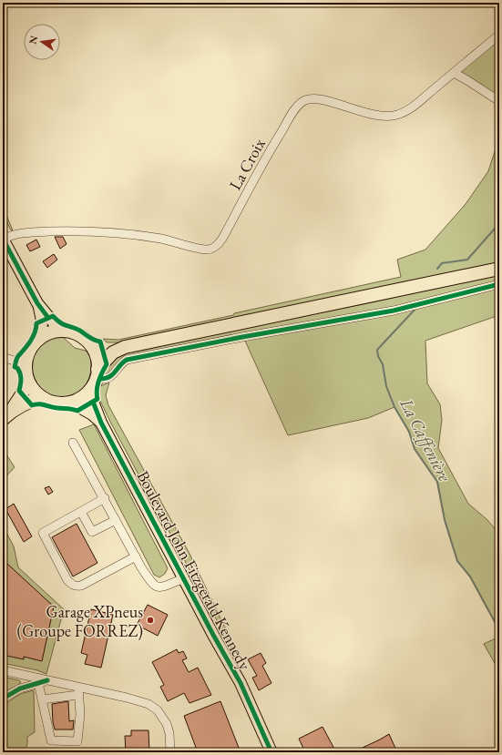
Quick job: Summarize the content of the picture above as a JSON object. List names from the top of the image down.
{
  "streets": {
    "main road": ["Boulevard John Fitzgerald Kennedy"],
    "street": ["La Croix"]
  },
  "water": ["La Caffenière"],
  "places": ["Garage XPneus (Groupe FORREZ)"],
  "north": "left"
}
